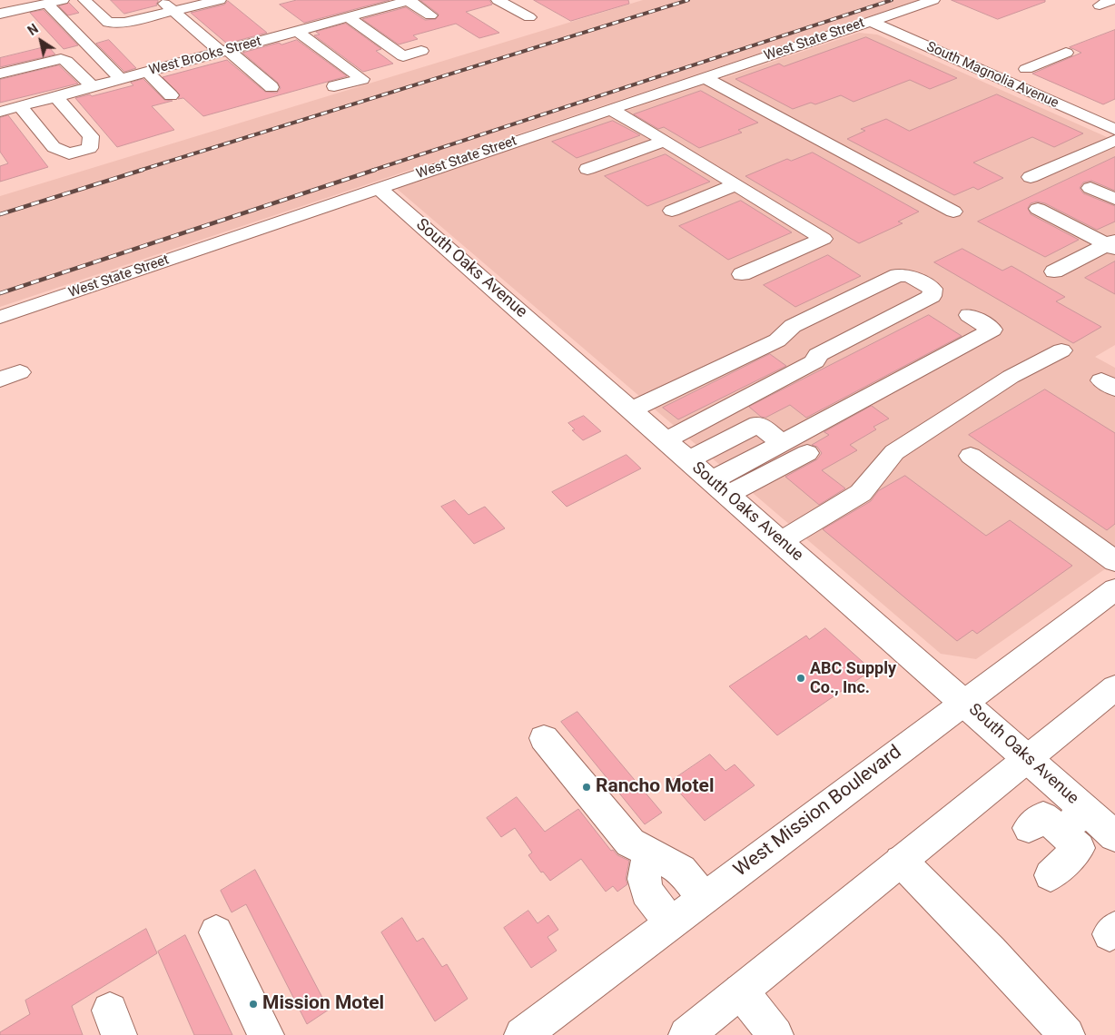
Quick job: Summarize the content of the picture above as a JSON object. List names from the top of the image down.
{
  "streets": {
    "street": [
      "West State Street",
      "West Brooks Street",
      "South Magnolia Avenue",
      "South Oaks Avenue",
      "West Mission Boulevard"
    ]
  },
  "crossings": [
    ["West State Street", "South Magnolia Avenue"],
    ["West State Street", "South Oaks Avenue"],
    ["South Oaks Avenue", "West Mission Boulevard"]
  ],
  "places": ["ABC Supply Co., Inc.", "Rancho Motel", "Mission Motel"],
  "north": "top left"
}
